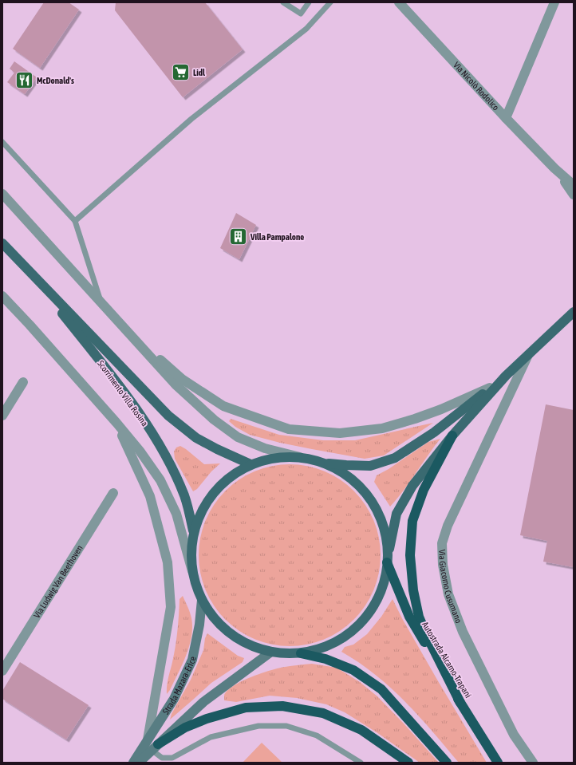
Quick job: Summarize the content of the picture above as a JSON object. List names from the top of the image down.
{
  "streets": {
    "highway": ["Autostrada Alcamo-Trapani"],
    "main road": ["Scorrimento Villa Rosina", "Strada Mazara-Erice"],
    "street": ["Via Nicolò Rodolico", "Via Ludwig Van Beethoven", "Via Giacomo Cusumano"]
  },
  "places": {
    "supermarket": ["Lidl"],
    "restaurant": ["McDonald's"],
    "building": ["Villa Pampalone"]
  }
}
